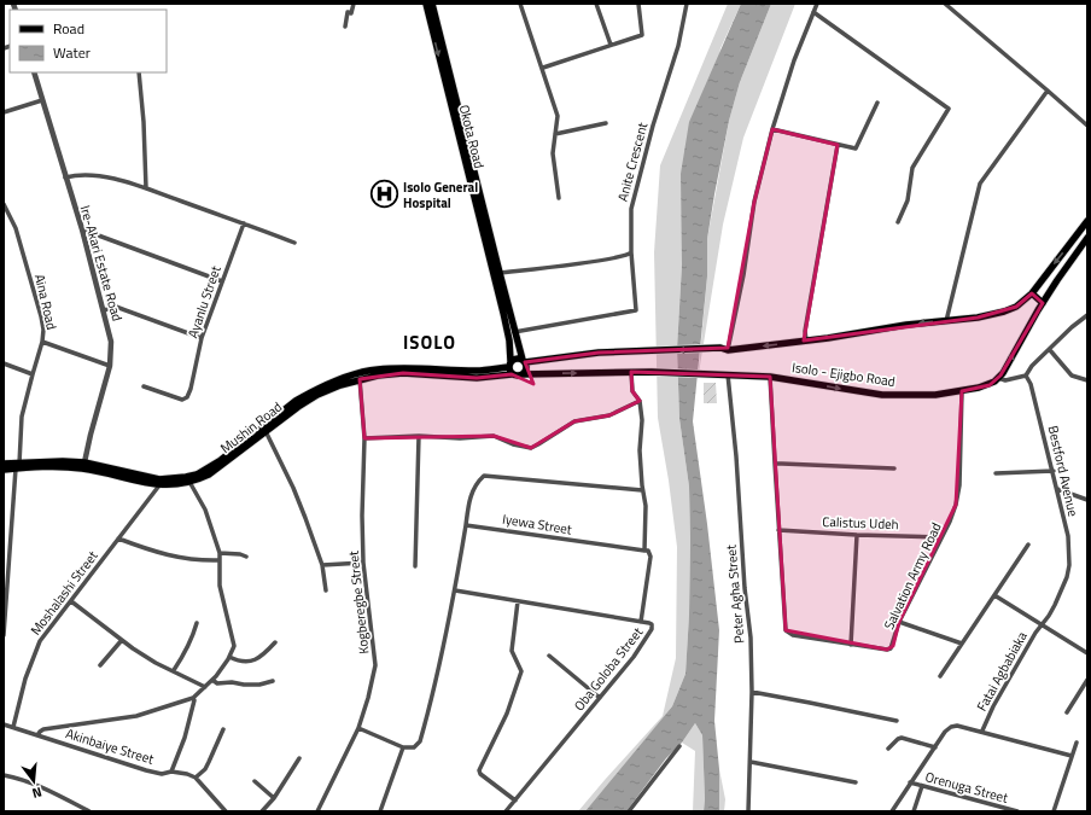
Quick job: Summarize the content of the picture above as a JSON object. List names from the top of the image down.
{
  "streets": {
    "main road": ["Okota Road", "Isolo - Ejigbo Road", "Mushin Road"],
    "street": [
      "Anite Crescent",
      "Ire-Akari Estate Road",
      "Aina Road",
      "Ayanlu Street",
      "Bestford Avenue",
      "Calistus Udeh",
      "Iyewa Street",
      "Salvation Army Road",
      "Moshalashi Street",
      "Peter Agha Street",
      "Kogberegbe Street",
      "Oba Goloba Street",
      "Fatai Agbabiaka",
      "Akinbaiye Street",
      "Orenuga Street"
    ]
  },
  "crossings": [
    ["Okota Road", "Isolo - Ejigbo Road"],
    ["Okota Road", "Mushin Road"],
    ["Ire-Akari Estate Road", "Mushin Road"],
    ["Aina Road", "Mushin Road"],
    ["Isolo - Ejigbo Road", "Mushin Road"],
    ["Isolo - Ejigbo Road", "Salvation Army Road"],
    ["Isolo - Ejigbo Road", "Peter Agha Street"],
    ["Mushin Road", "Moshalashi Street"],
    ["Mushin Road", "Kogberegbe Street"],
    ["Bestford Avenue", "Fatai Agbabiaka"],
    ["Calistus Udeh", "Salvation Army Road"],
    ["Moshalashi Street", "Akinbaiye Street"]
  ],
  "districts": ["ISOLO"],
  "places": {
    "hospital": ["Isolo General Hospital"]
  },
  "legend": ["Road", "Water"],
  "north": "bottom"
}
